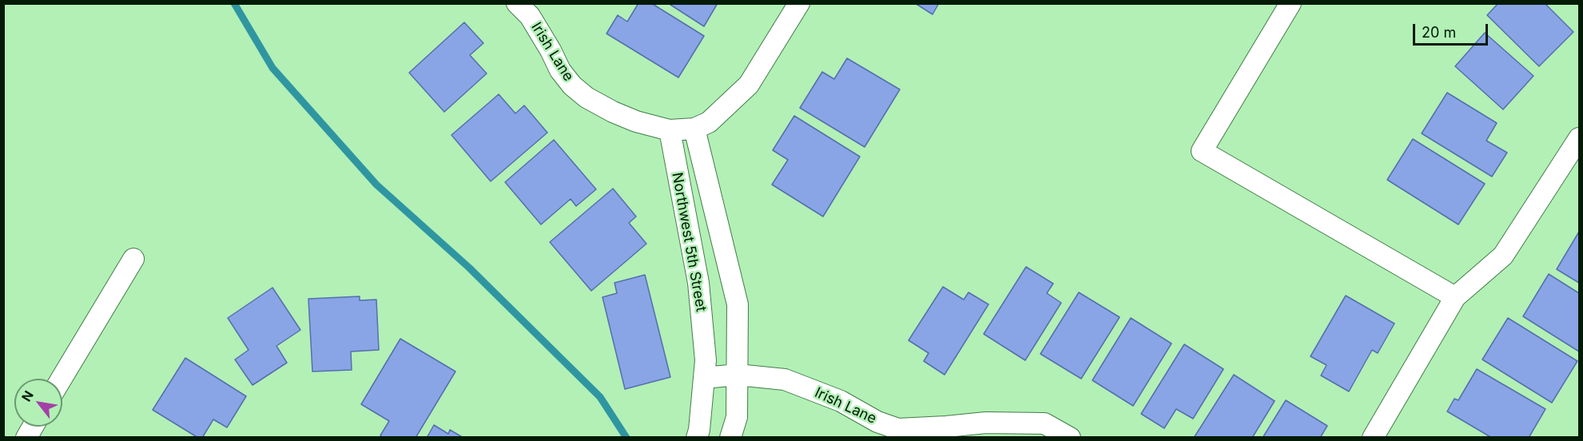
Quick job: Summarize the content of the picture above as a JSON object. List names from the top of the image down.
{
  "streets": {
    "street": ["Irish Lane", "Northwest 5th Street"]
  },
  "crossings": [
    ["Irish Lane", "Northwest 5th Street"]
  ],
  "scale_bar": "20 m",
  "north": "top left"
}
